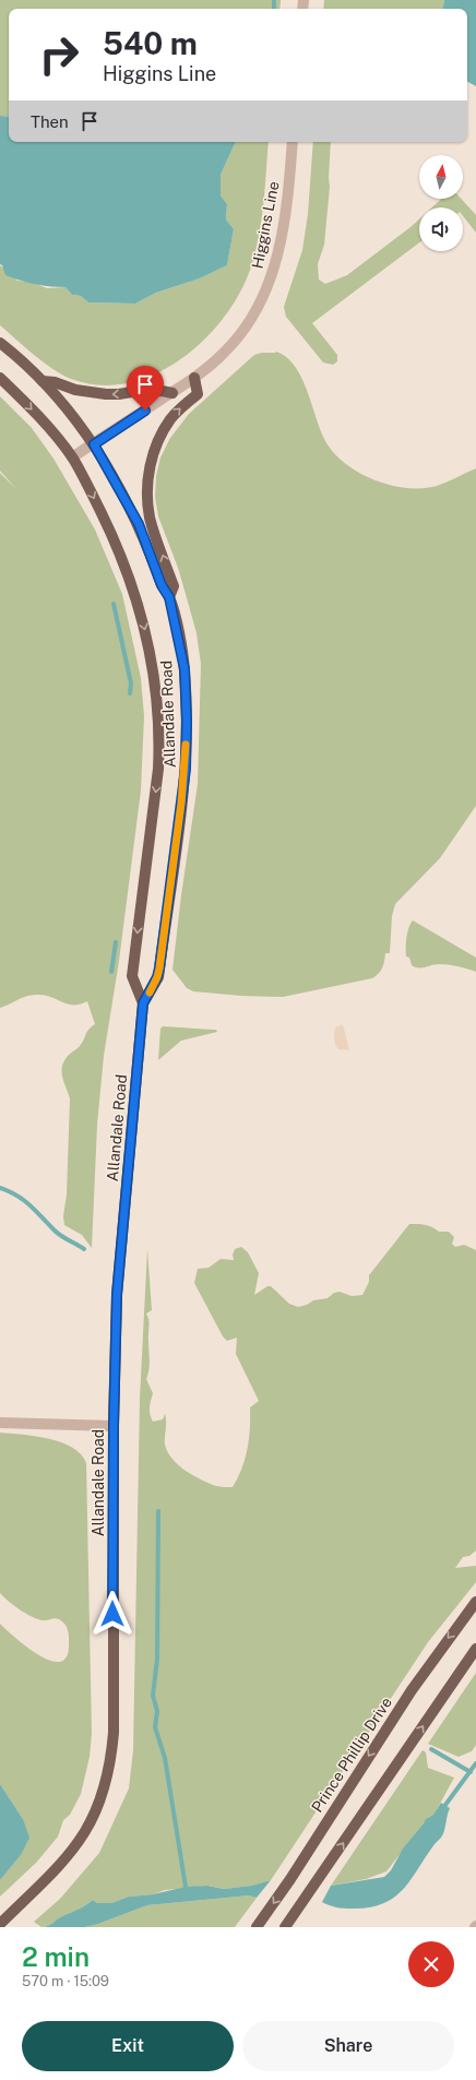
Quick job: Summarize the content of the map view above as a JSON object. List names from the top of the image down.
{
  "streets": {
    "main road": ["Allandale Road", "Prince Phillip Drive"],
    "street": ["Higgins Line"]
  },
  "crossings": [
    ["Higgins Line", "Allandale Road"]
  ],
  "north": "top",
  "page": {
    "turn": ["540 m", "Higgins Line"],
    "then": "Then",
    "heading": ["2 min", "570 m · 15:09"],
    "buttons": ["Exit", "Share"]
  }
}
